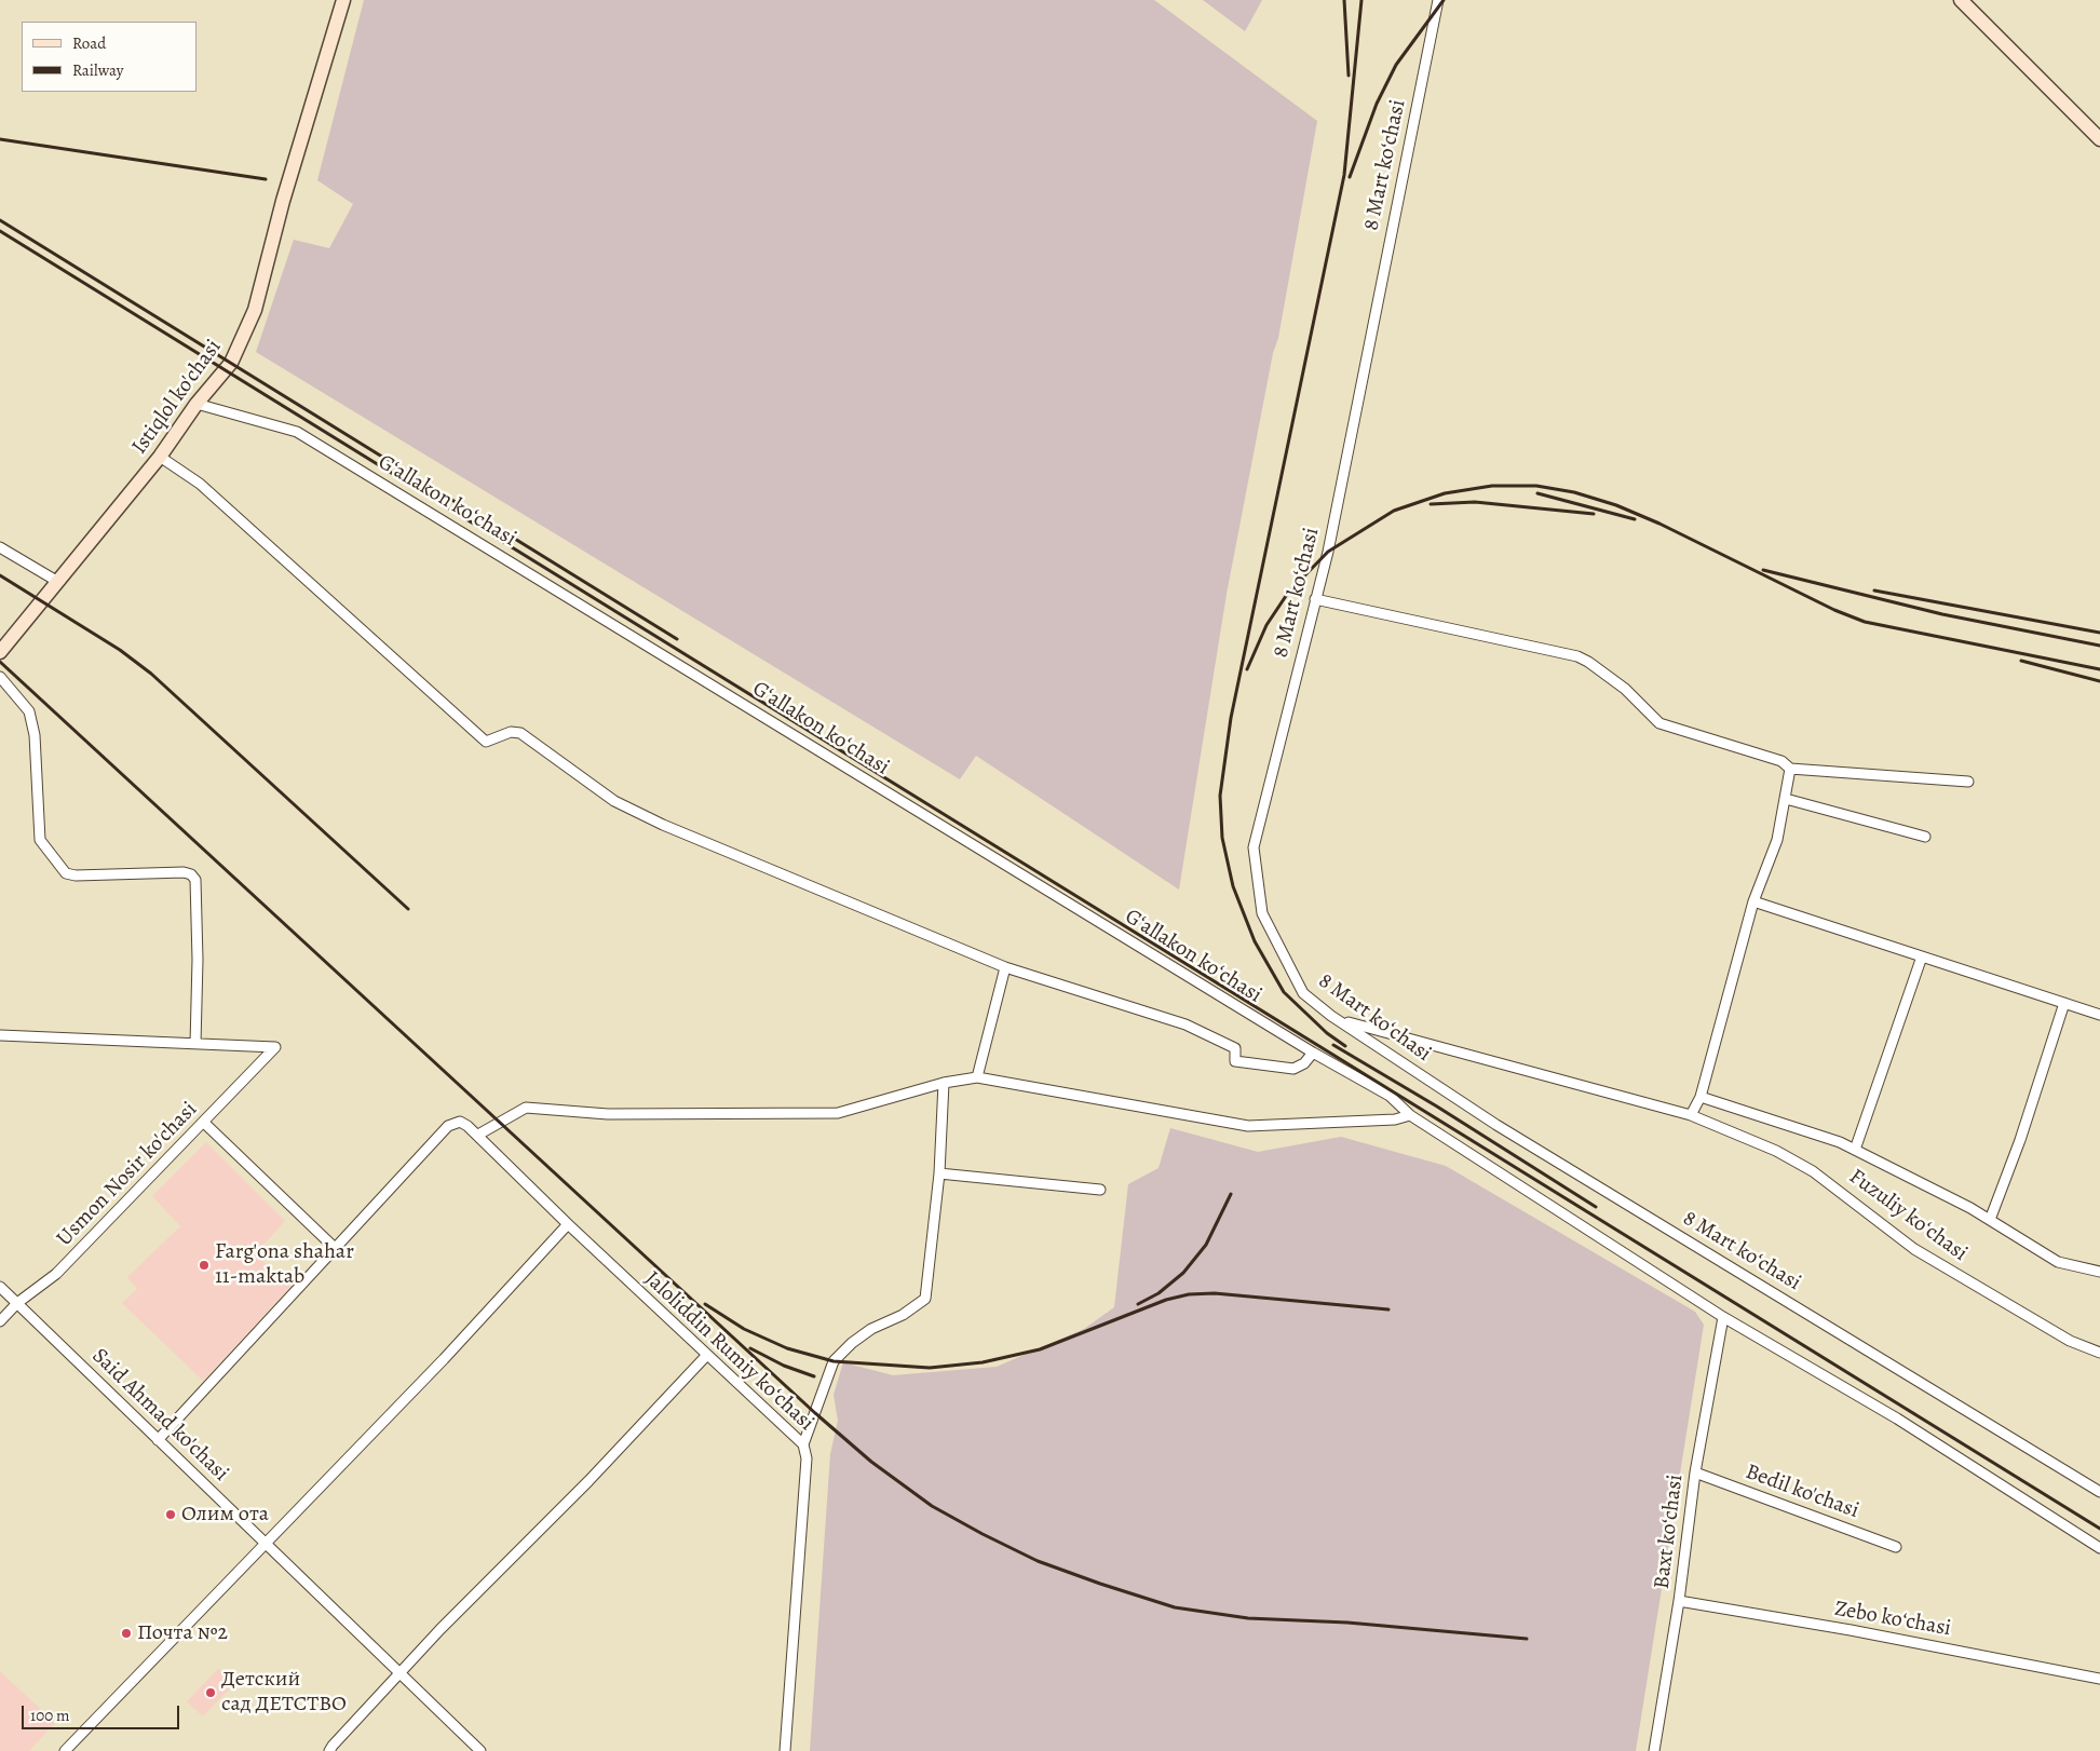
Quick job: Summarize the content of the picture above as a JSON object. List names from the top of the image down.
{
  "streets": {
    "main road": ["Istiqlol ko'chasi"],
    "street": [
      "8 Mart koʻchasi",
      "Gʻallakon koʻchasi",
      "Usmon Nosir ko'chasi",
      "Fuzuliy koʻchasi",
      "Jaloliddin Rumiy koʻchasi",
      "Said Ahmad ko'chasi",
      "Bedil ko'chasi",
      "Baxt koʻchasi",
      "Zebo koʻchasi"
    ]
  },
  "crossings": [
    ["8 Mart koʻchasi", "Fuzuliy koʻchasi"],
    ["Istiqlol ko'chasi", "Gʻallakon koʻchasi"],
    ["Gʻallakon koʻchasi", "Baxt koʻchasi"],
    ["Usmon Nosir ko'chasi", "Said Ahmad ko'chasi"],
    ["Bedil ko'chasi", "Baxt koʻchasi"],
    ["Baxt koʻchasi", "Zebo koʻchasi"]
  ],
  "places": [
    "Farg'ona shahar 11-maktab",
    "Олим ота",
    "Почта №2",
    "Детский сад ДЕТСТВО"
  ],
  "legend": ["Road", "Railway"],
  "scale_bar": "100 m"
}
